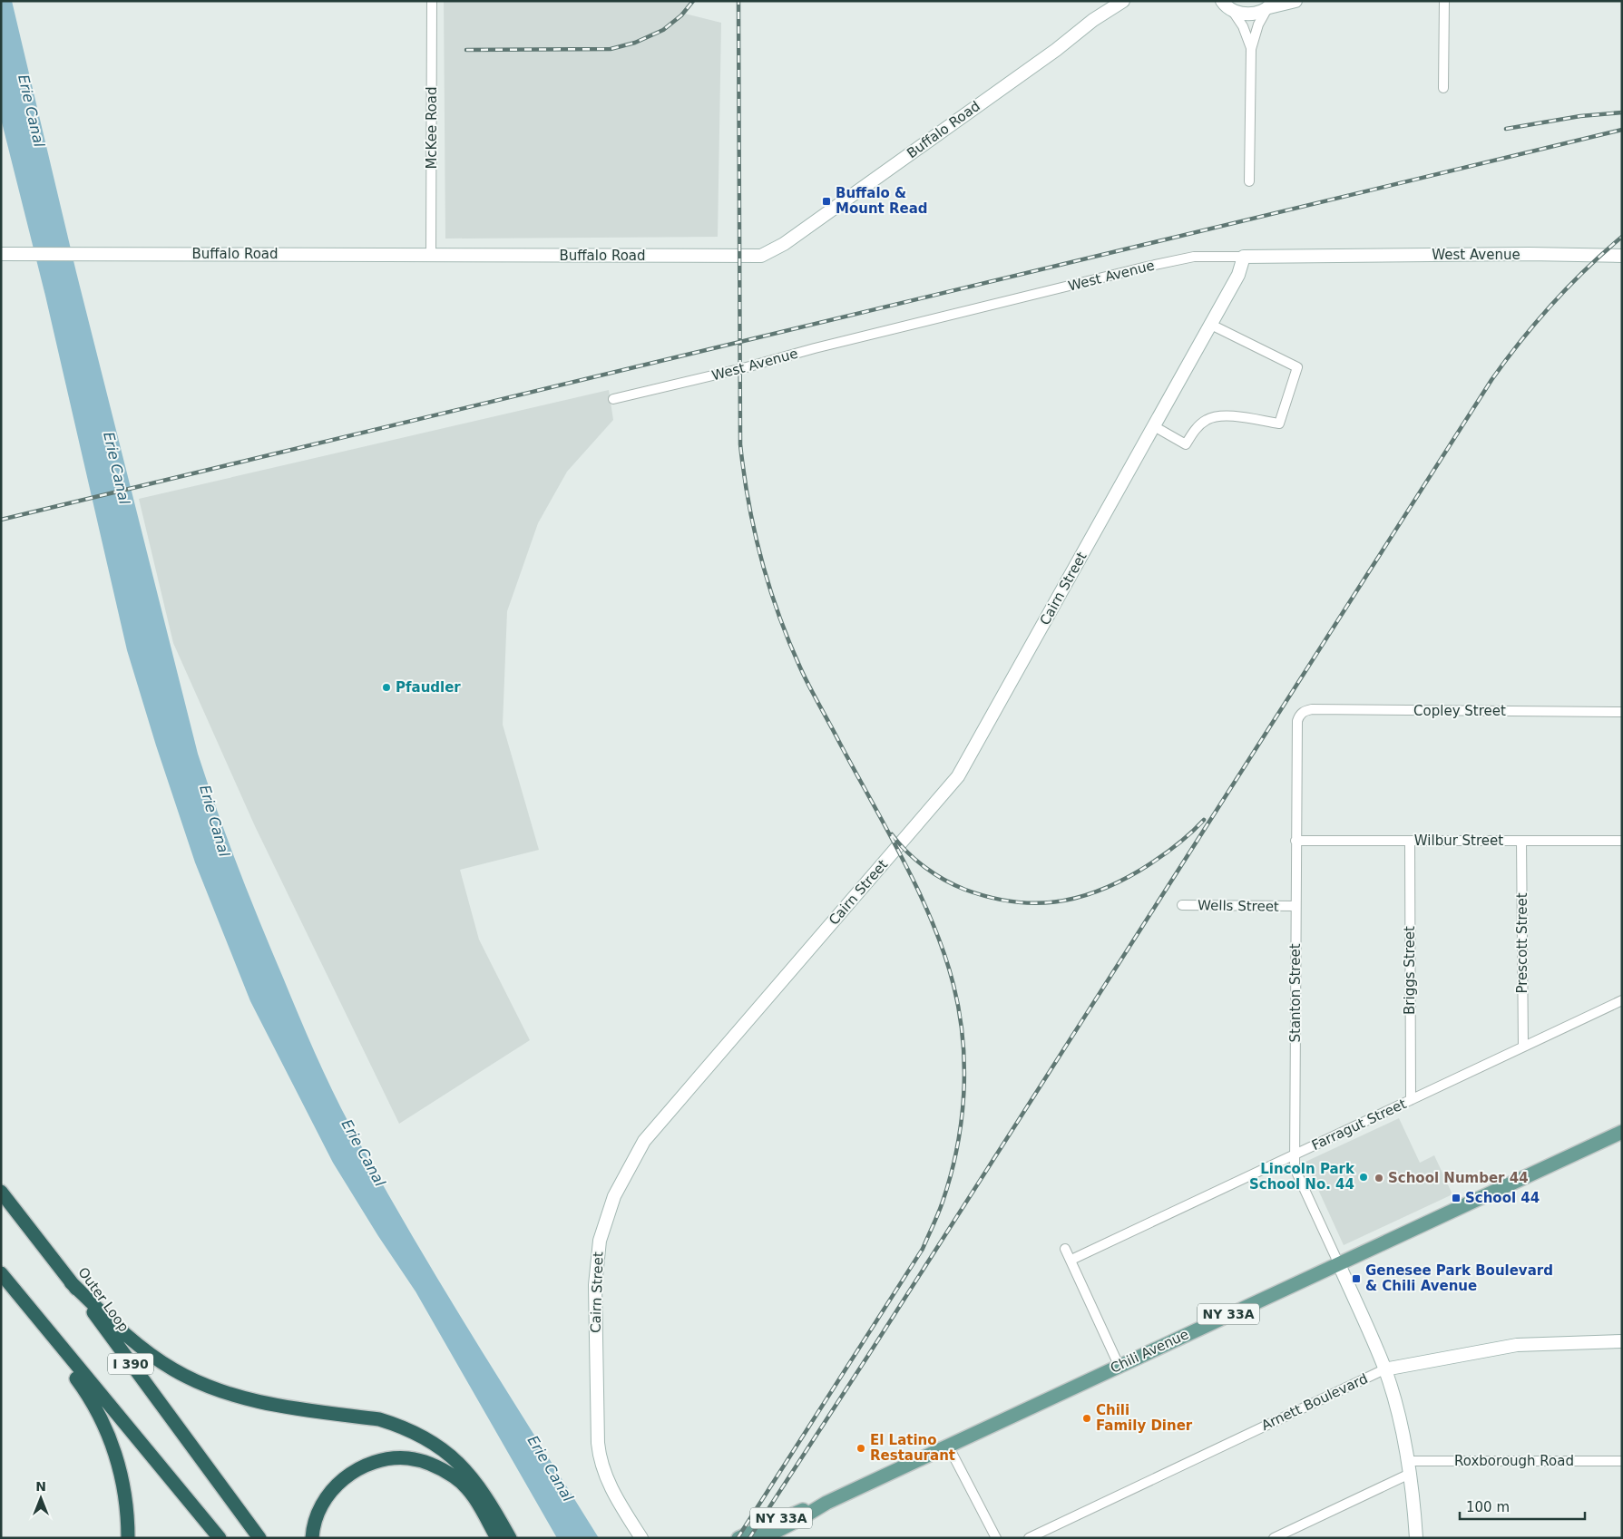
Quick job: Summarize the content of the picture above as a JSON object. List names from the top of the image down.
{
  "streets": {
    "highway": ["Outer Loop", "I 390"],
    "main road": ["NY 33A", "Chili Avenue"],
    "street": [
      "McKee Road",
      "Buffalo Road",
      "West Avenue",
      "Cairn Street",
      "Copley Street",
      "Wilbur Street",
      "Wells Street",
      "Prescott Street",
      "Briggs Street",
      "Stanton Street",
      "Farragut Street",
      "Arnett Boulevard",
      "Roxborough Road"
    ]
  },
  "crossings": [
    ["McKee Road", "Buffalo Road"],
    ["West Avenue", "Cairn Street"],
    ["Copley Street", "Stanton Street"],
    ["Wilbur Street", "Prescott Street"],
    ["Wilbur Street", "Briggs Street"],
    ["Wilbur Street", "Stanton Street"],
    ["Wells Street", "Stanton Street"],
    ["Prescott Street", "Farragut Street"],
    ["Briggs Street", "Farragut Street"],
    ["Stanton Street", "Farragut Street"],
    ["Stanton Street", "Chili Avenue"]
  ],
  "water": ["Erie Canal"],
  "places": {
    "transit": ["Buffalo & Mount Read", "School 44", "Genesee Park Boulevard & Chili Avenue"],
    "other": [
      "Pfaudler",
      "Lincoln Park School No. 44",
      "School Number 44",
      "Chili Family Diner",
      "El Latino Restaurant"
    ]
  },
  "scale_bar": "100 m",
  "north": "top"
}
